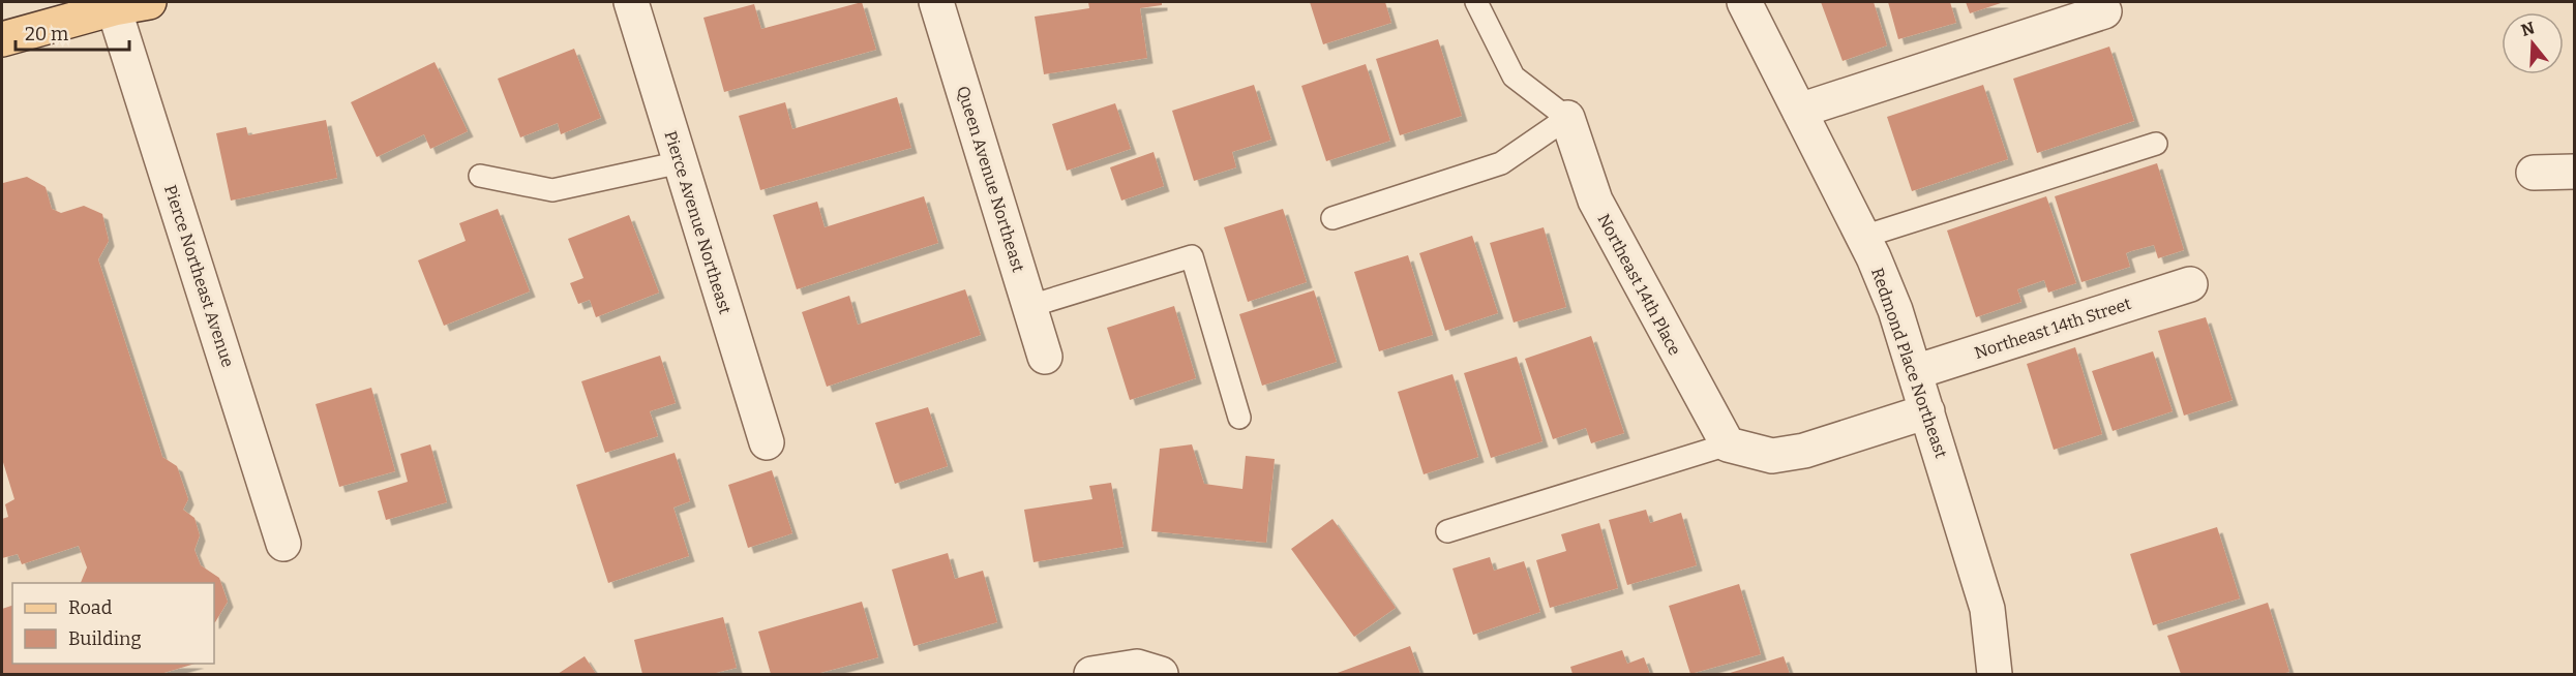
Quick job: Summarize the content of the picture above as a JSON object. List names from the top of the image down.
{
  "streets": {
    "street": [
      "Queen Avenue Northeast",
      "Pierce Avenue Northeast",
      "Pierce Northeast Avenue",
      "Northeast 14th Place",
      "Northeast 14th Street",
      "Redmond Place Northeast"
    ]
  },
  "crossings": [
    ["Northeast 14th Street", "Redmond Place Northeast"]
  ],
  "legend": ["Road", "Building"],
  "scale_bar": "20 m",
  "north": "top"
}
